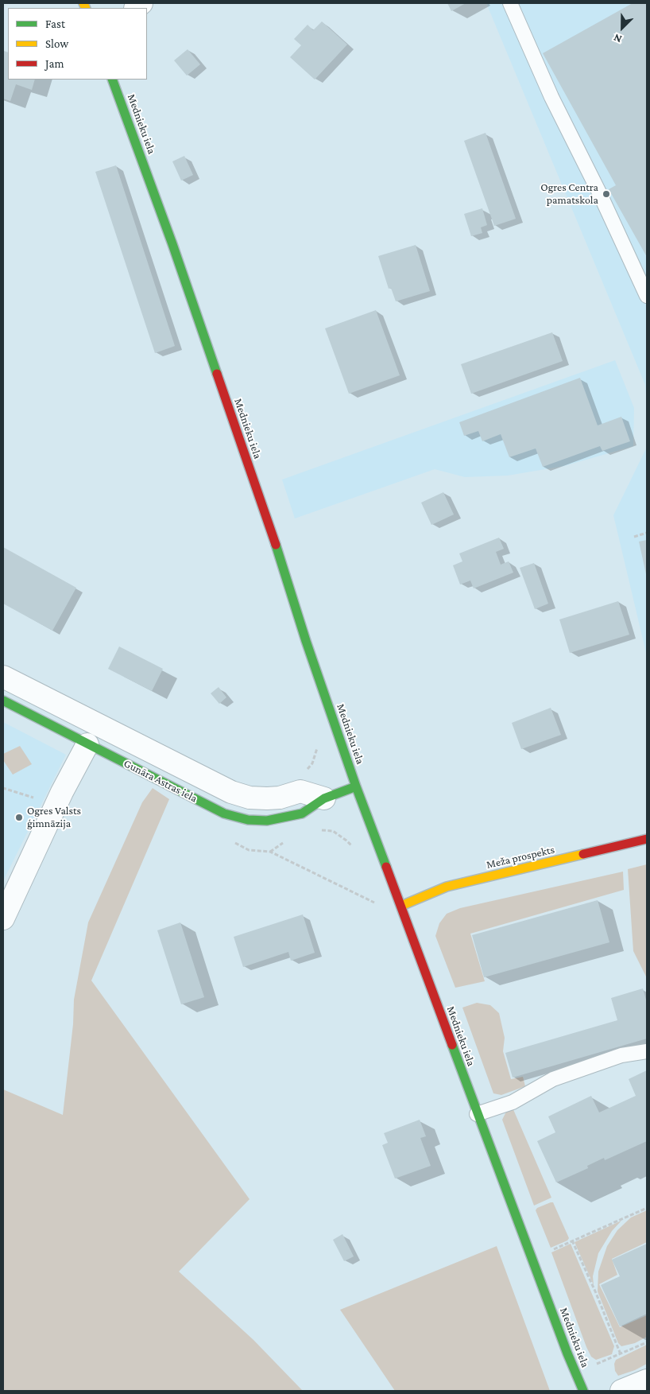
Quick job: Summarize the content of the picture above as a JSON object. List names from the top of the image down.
{
  "streets": {
    "street": ["Mednieku iela", "Gunāra Astras iela", "Meža prospekts"]
  },
  "crossings": [
    ["Mednieku iela", "Gunāra Astras iela"],
    ["Mednieku iela", "Meža prospekts"]
  ],
  "places": ["Ogres Centra pamatskola", "Ogres Valsts ģimnāzija"],
  "legend": ["Fast", "Slow", "Jam"],
  "north": "bottom left"
}
